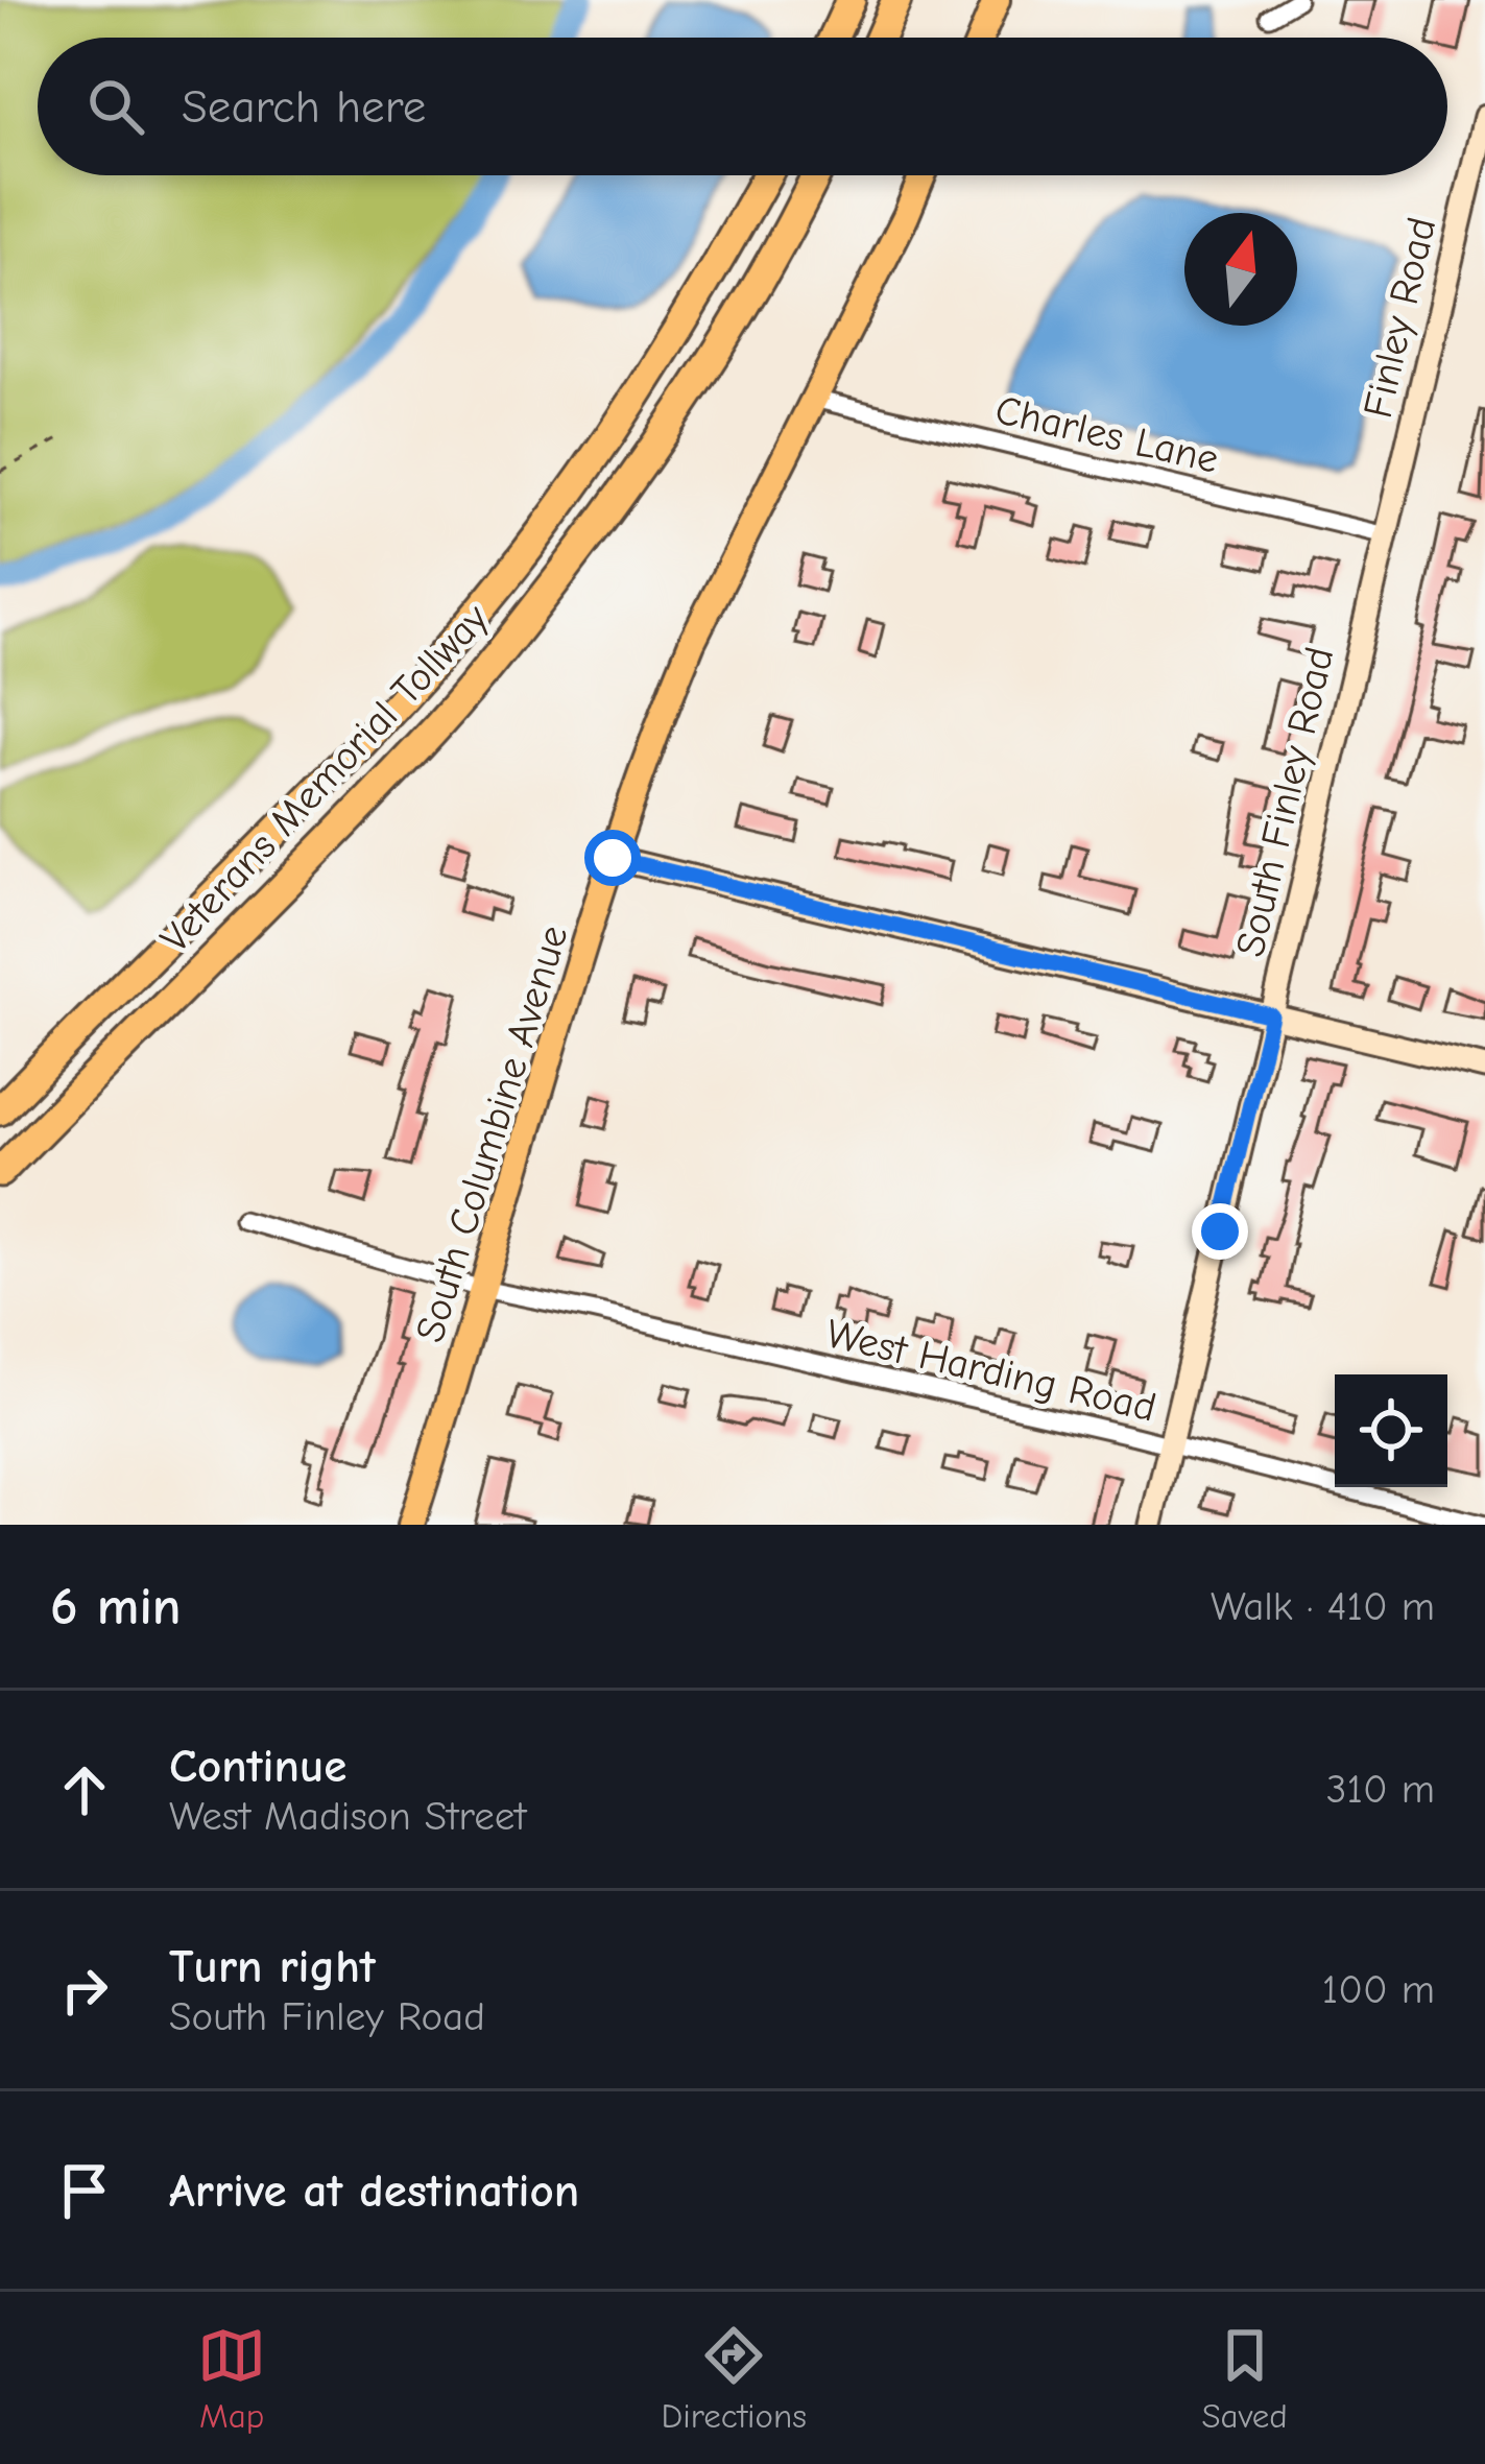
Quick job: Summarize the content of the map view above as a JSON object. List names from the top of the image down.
{
  "streets": {
    "highway": ["Veterans Memorial Tollway"],
    "main road": ["Finley Road", "South Finley Road", "South Columbine Avenue"],
    "street": ["Charles Lane", "West Harding Road"]
  },
  "crossings": [
    ["Finley Road", "Charles Lane"],
    ["Finley Road", "South Finley Road"],
    ["Charles Lane", "South Finley Road"],
    ["Charles Lane", "South Columbine Avenue"],
    ["South Finley Road", "West Harding Road"],
    ["South Columbine Avenue", "West Harding Road"]
  ],
  "north": "top",
  "page": {
    "search": "Search here",
    "heading": ["6 min", "Walk · 410 m"],
    "list": [
      ["Continue", "West Madison Street", "310 m"],
      ["Turn right", "South Finley Road", "100 m"],
      "Arrive at destination"
    ],
    "nav": ["Map", "Directions", "Saved"]
  }
}
